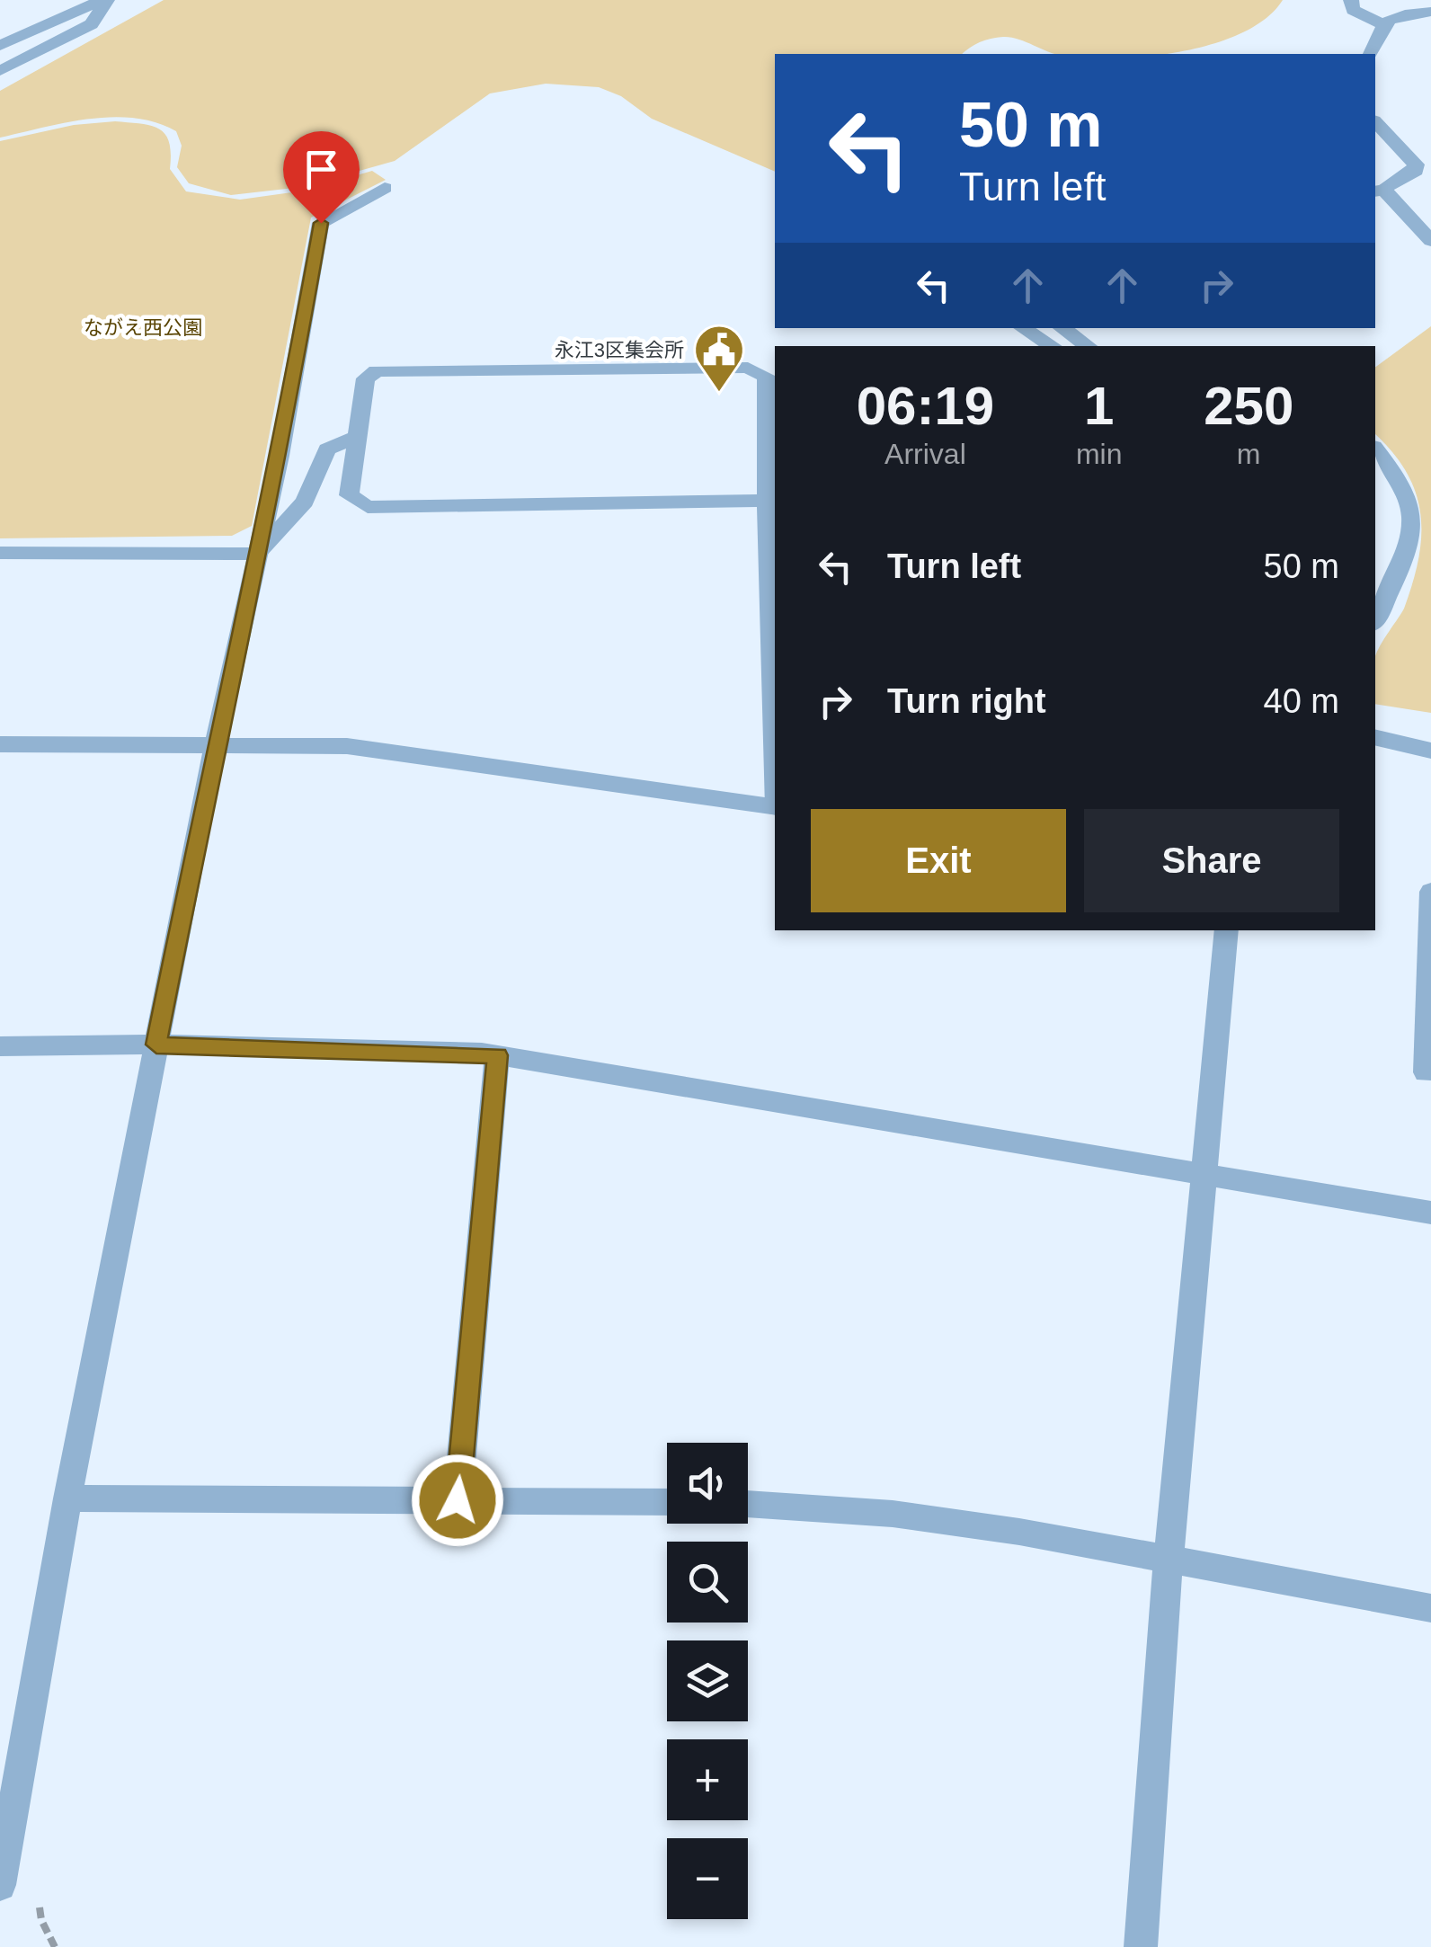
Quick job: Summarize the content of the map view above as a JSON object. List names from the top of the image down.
{
  "parks": ["ながえ西公園"],
  "places": {
    "public building": ["永江3区集会所"]
  },
  "page": {
    "turn": ["50 m", "Turn left"],
    "eta": [
      "06:19",
      "Arrival",
      "1",
      "min",
      "250",
      "m"
    ],
    "list": [
      {
        "name": "Turn left",
        "value": "50 m"
      },
      {
        "name": "Turn right",
        "value": "40 m"
      }
    ],
    "buttons": ["Exit", "Share"],
    "map_buttons": ["+", "−"]
  }
}
